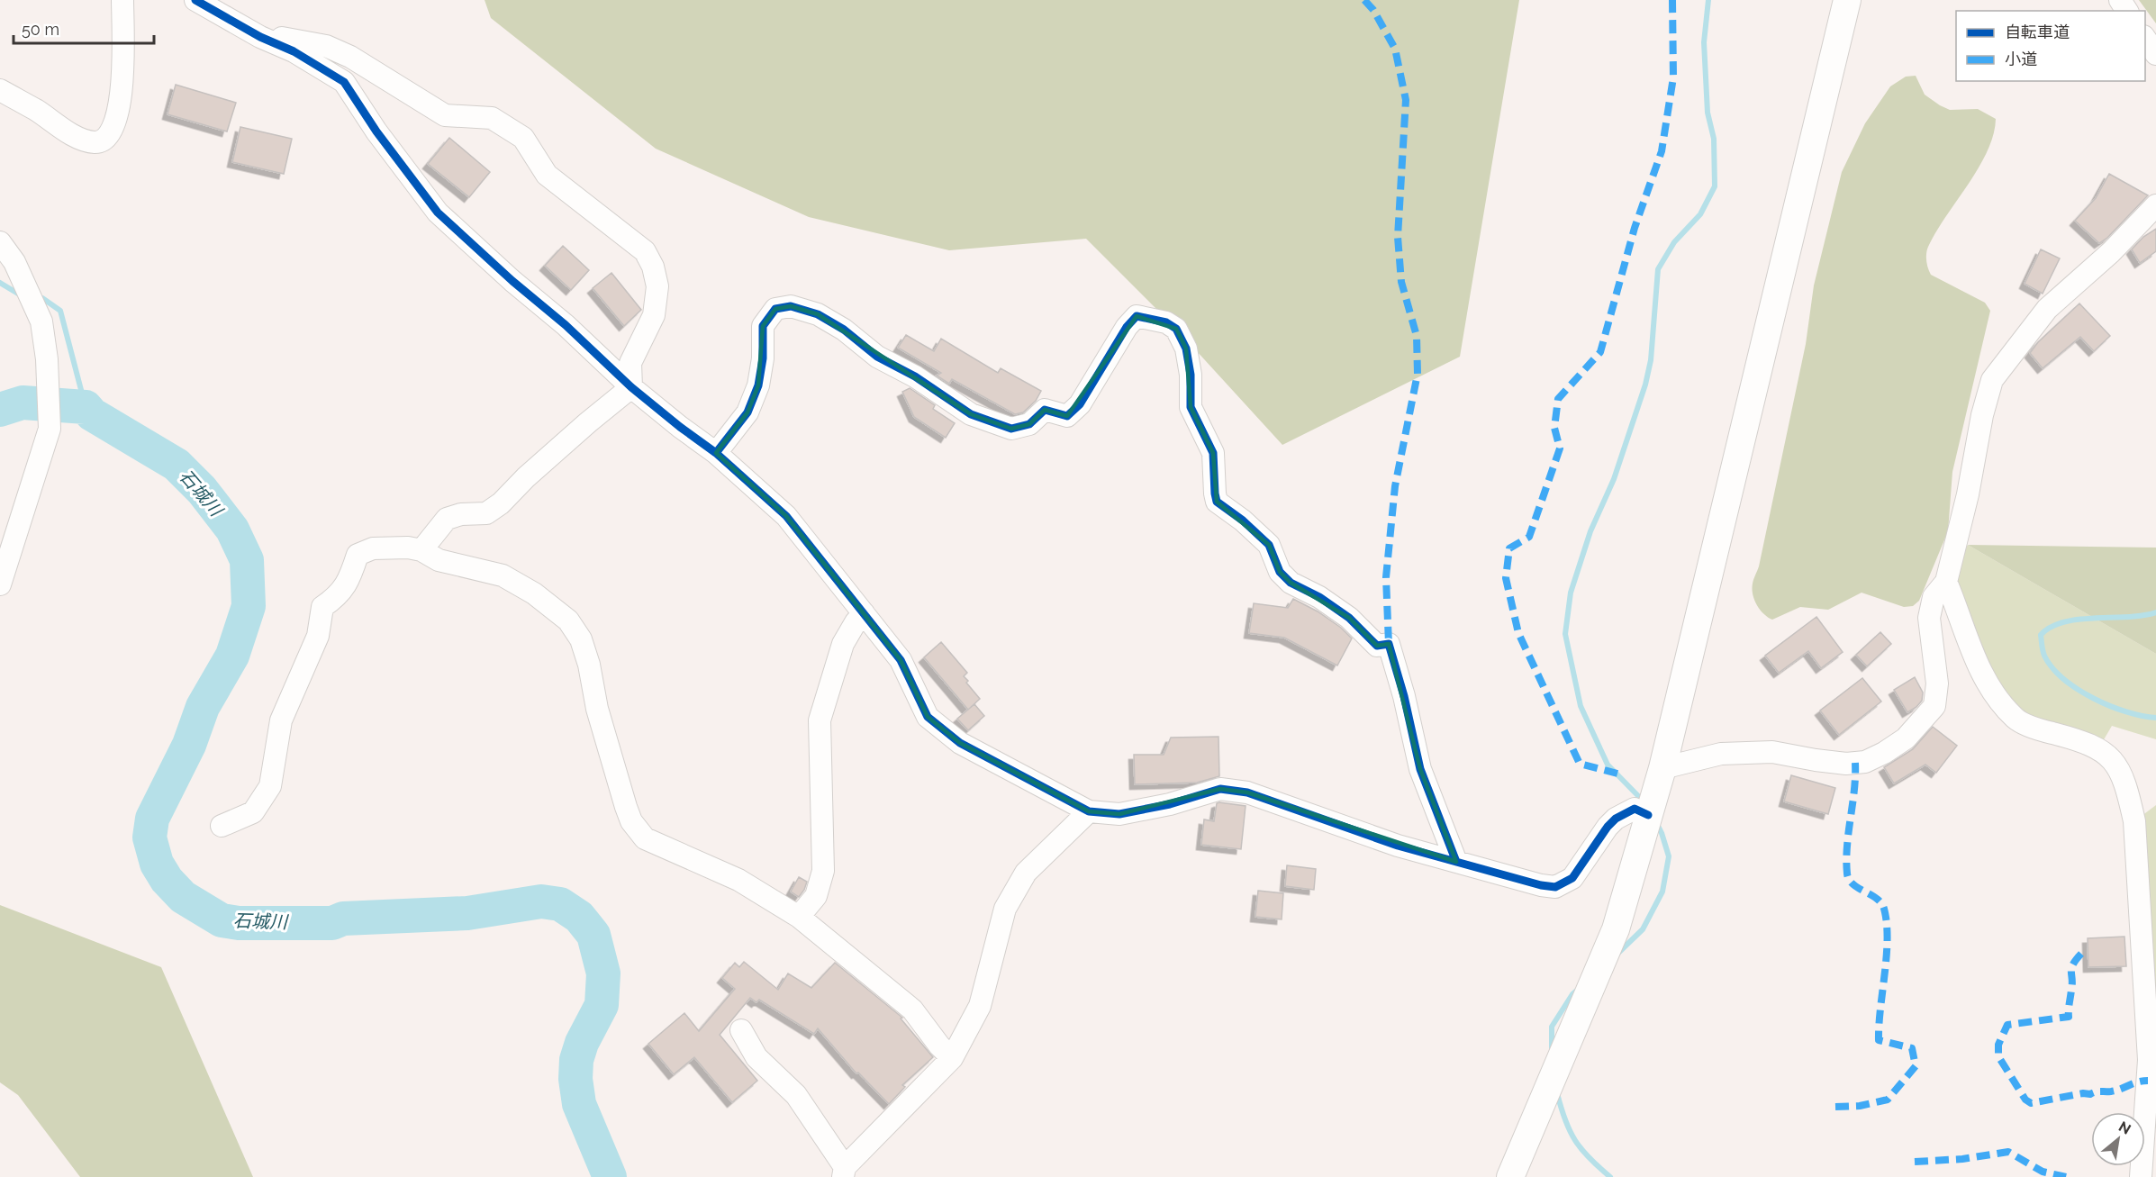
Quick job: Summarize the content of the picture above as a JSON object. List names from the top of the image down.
{
  "water": ["石城川"],
  "legend": ["自転車道", "小道"],
  "scale_bar": "50 m",
  "north": "top right"
}
